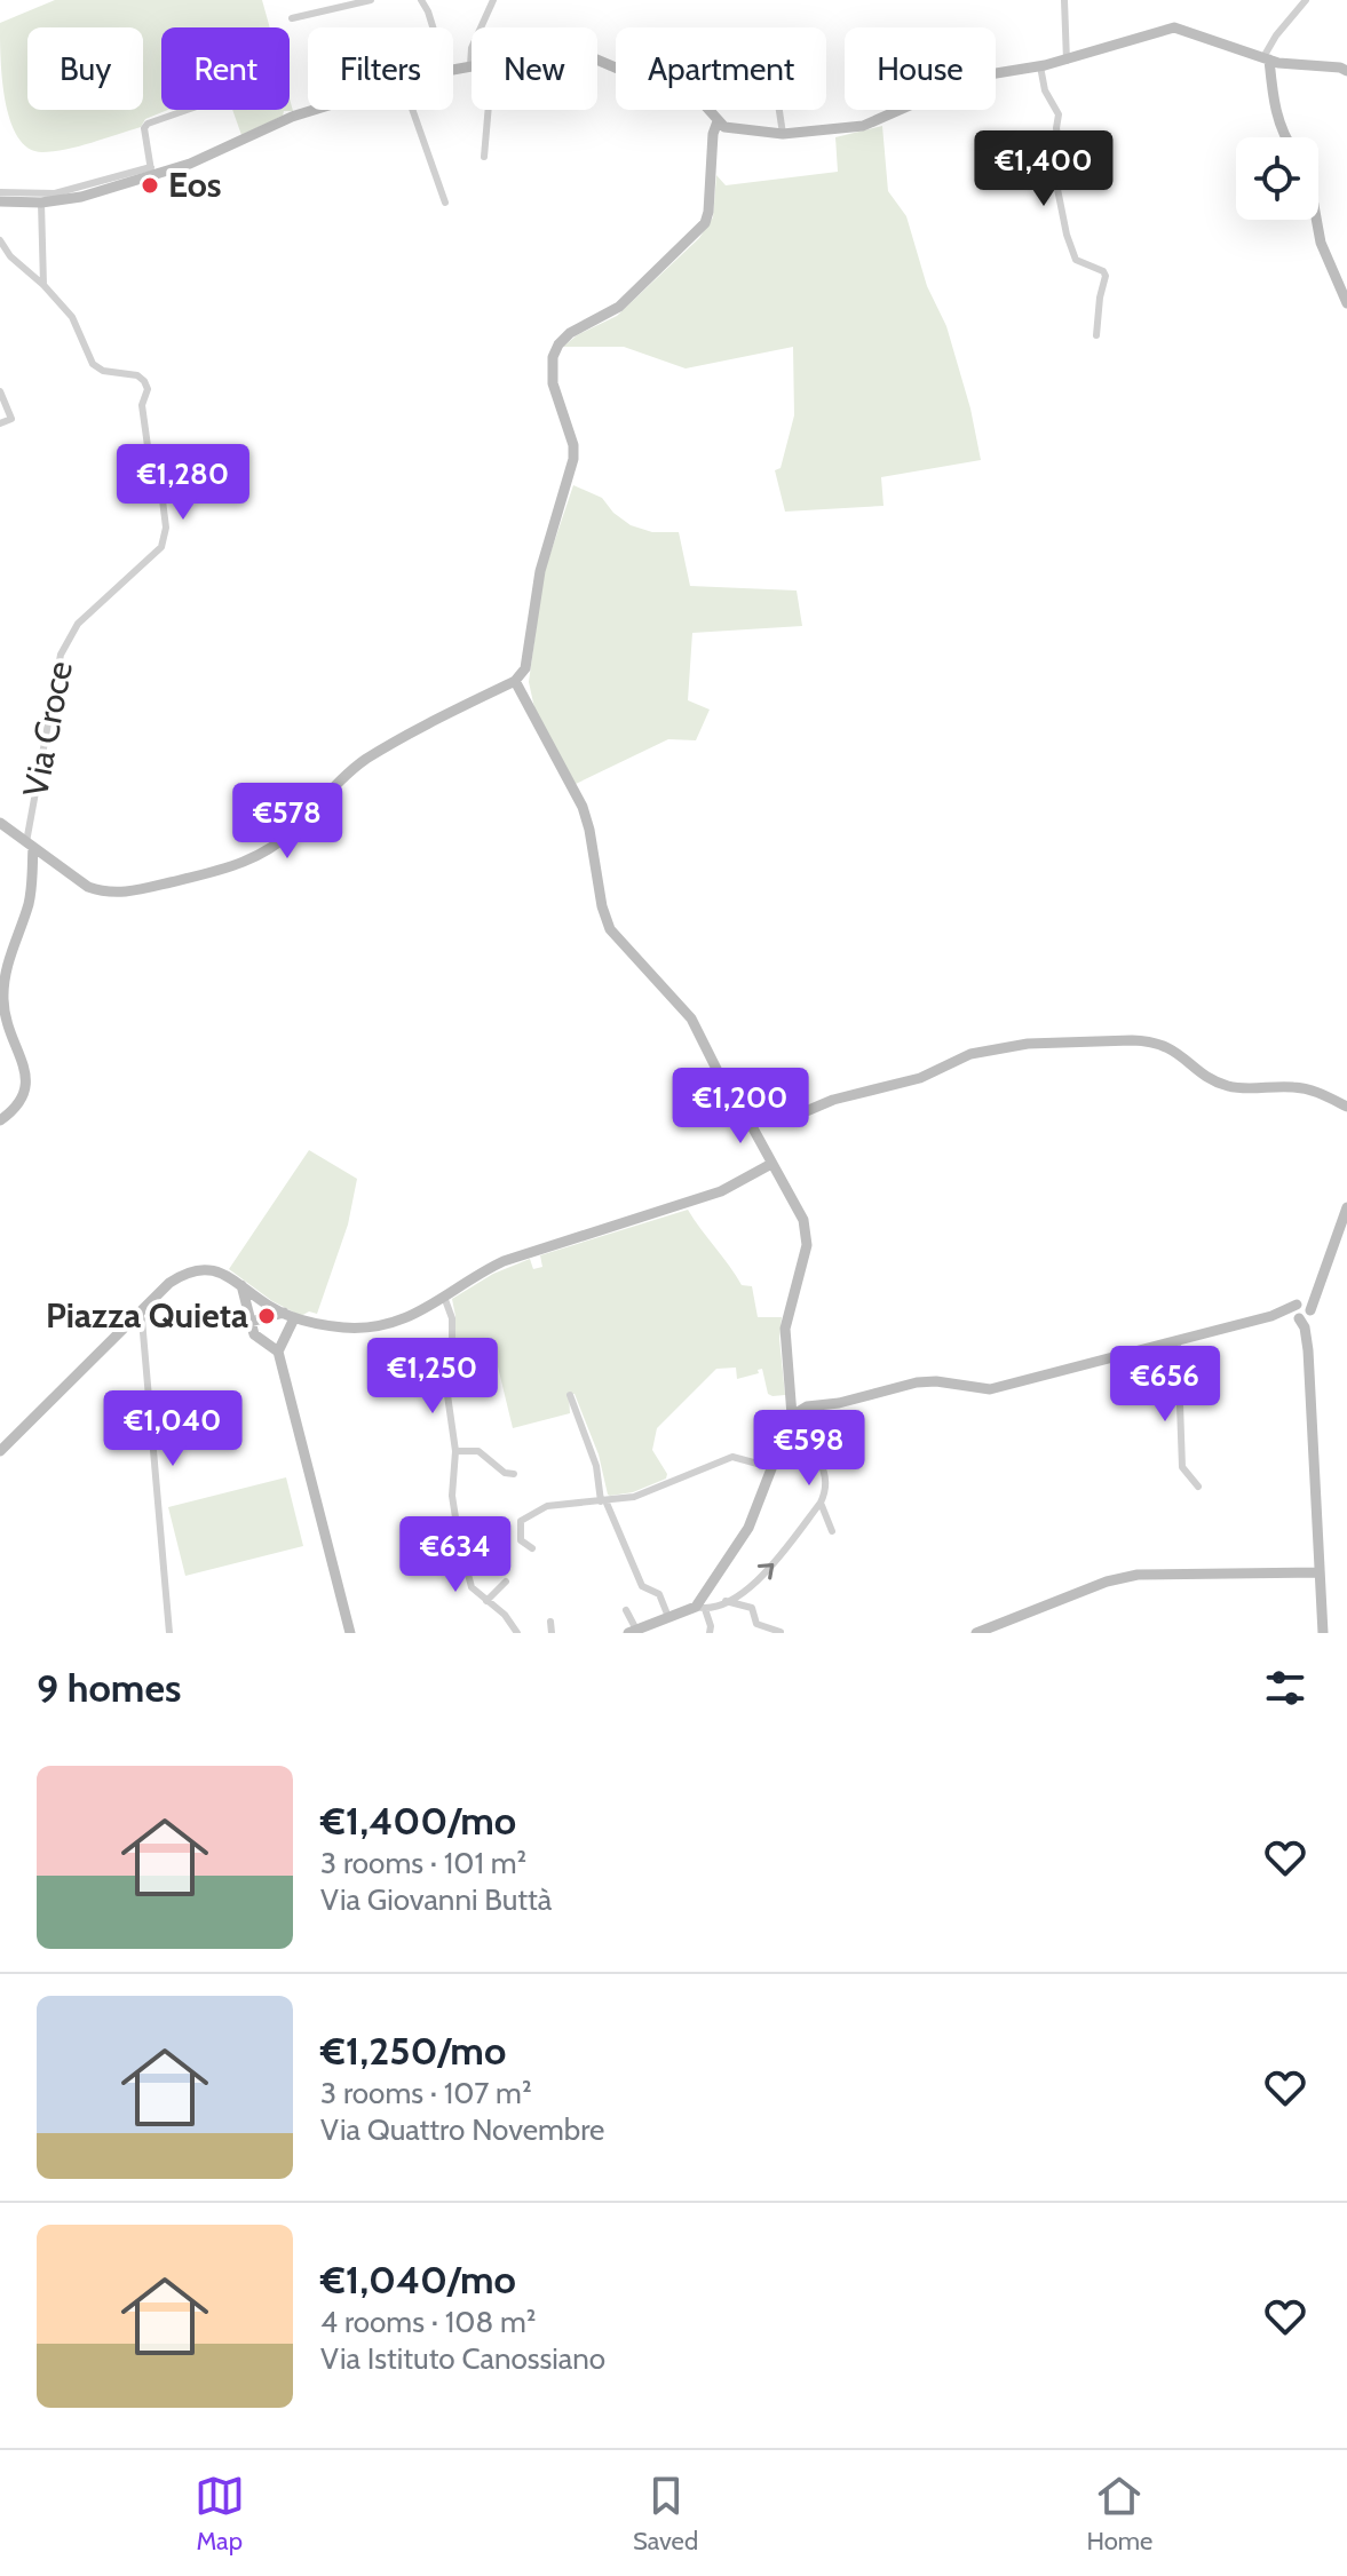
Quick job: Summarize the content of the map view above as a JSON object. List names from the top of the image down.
{
  "streets": {
    "street": ["Via Croce"]
  },
  "places": ["Eos", "Piazza Quieta"],
  "page": {
    "chip": [
      "Buy",
      "Rent",
      "Filters",
      "New",
      "Apartment",
      "House"
    ],
    "price": [
      "€1,400",
      "€1,280",
      "€578",
      "€1,200",
      "€1,250",
      "€656",
      "€1,040",
      "€598",
      "€634"
    ],
    "heading": "9 homes",
    "list": [
      {
        "name": "€1,400/mo",
        "note": "3 rooms · 101 m² · Via Giovanni Buttà"
      },
      {
        "name": "€1,250/mo",
        "note": "3 rooms · 107 m² · Via Quattro Novembre"
      },
      {
        "name": "€1,040/mo",
        "note": "4 rooms · 108 m² · Via Istituto Canossiano"
      }
    ],
    "tabs": ["Map", "Saved", "Home"]
  }
}
